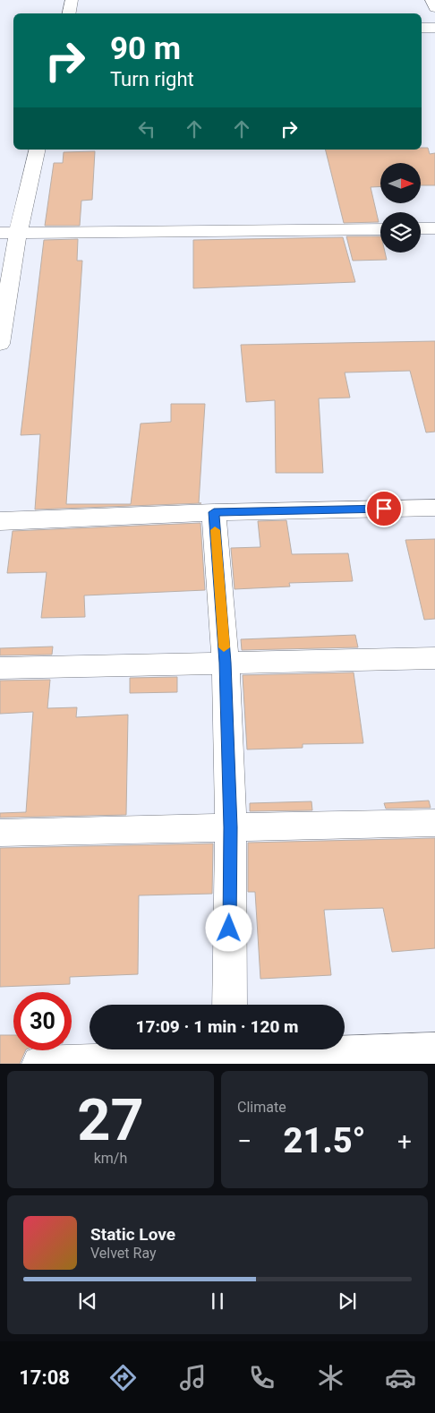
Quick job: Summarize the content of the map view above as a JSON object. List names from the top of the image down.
{
  "north": "right",
  "page": {
    "turn": ["90 m", "Turn right"],
    "limit": "30",
    "trip": "17:09 · 1 min · 120 m",
    "tile": [
      ["27", "km/h"],
      "Climate"
    ],
    "heat": ["−", "21.5°", "+"],
    "song": ["Static Love", "Velvet Ray"],
    "tabs": "17:08"
  }
}
